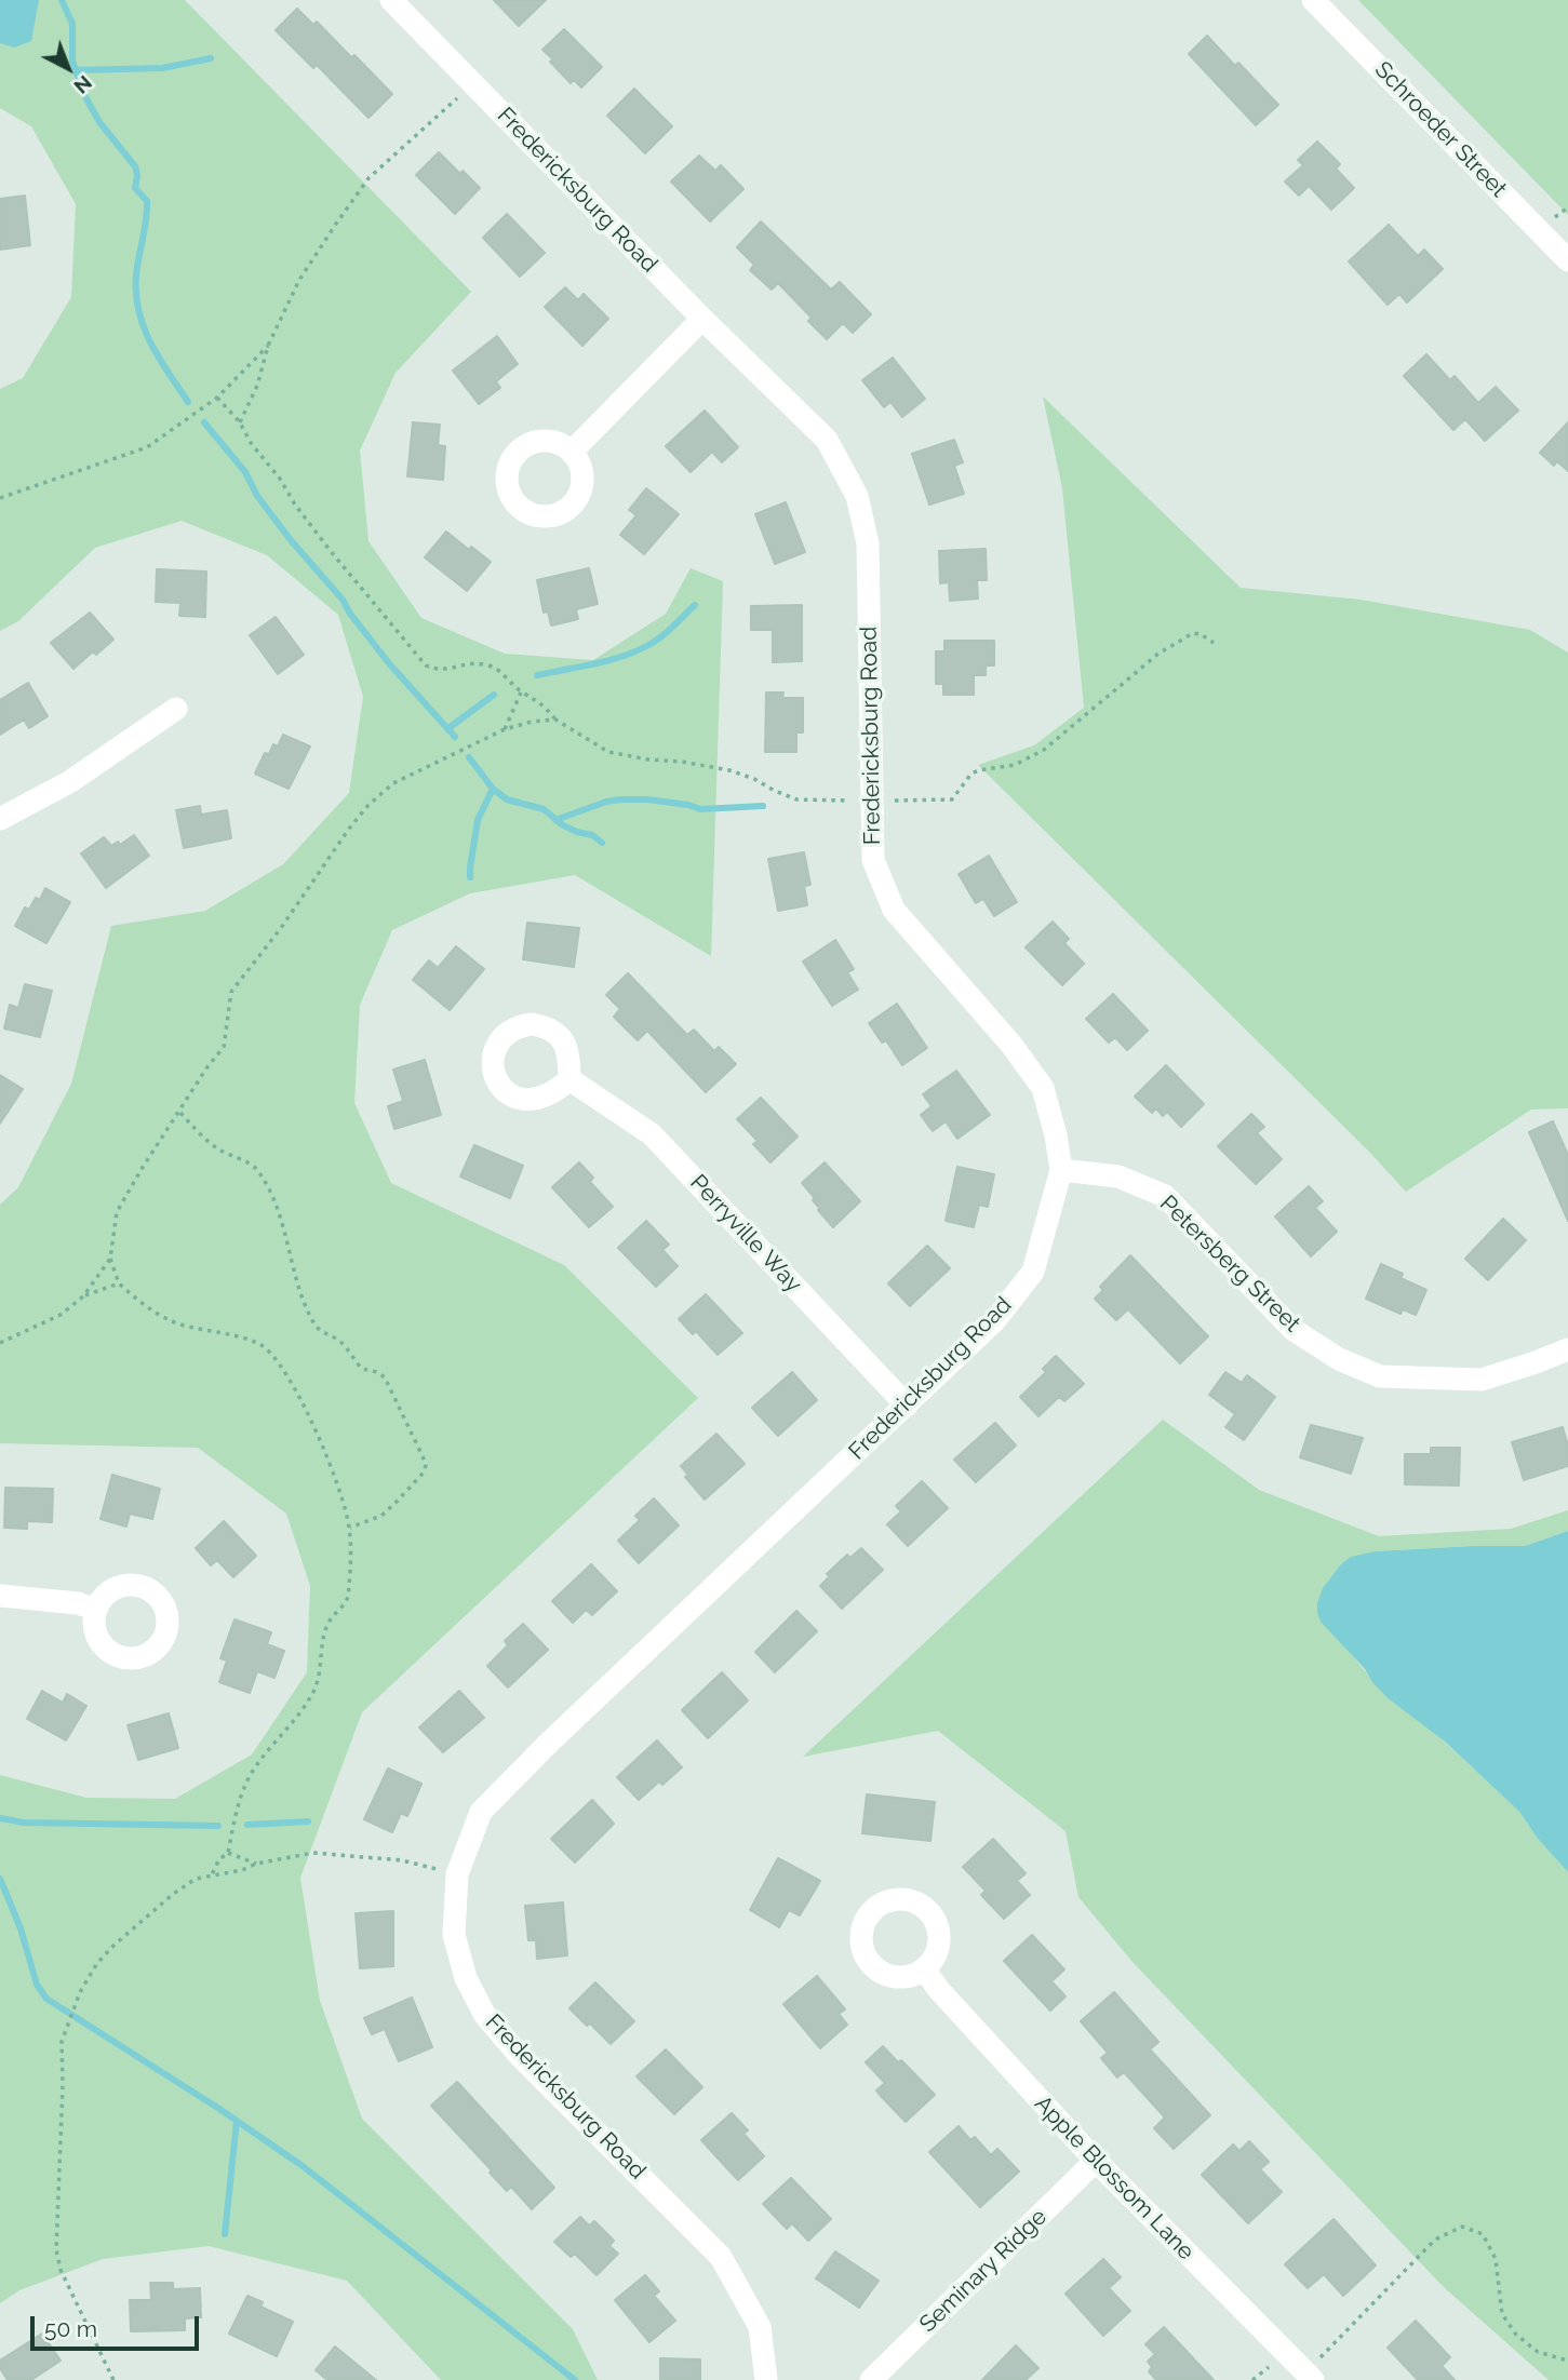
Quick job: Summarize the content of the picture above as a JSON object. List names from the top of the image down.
{
  "streets": {
    "street": [
      "Schroeder Street",
      "Fredericksburg Road",
      "Perryville Way",
      "Petersberg Street",
      "Apple Blossom Lane",
      "Seminary Ridge"
    ]
  },
  "crossings": [
    ["Fredericksburg Road", "Perryville Way"],
    ["Fredericksburg Road", "Petersberg Street"],
    ["Apple Blossom Lane", "Seminary Ridge"]
  ],
  "scale_bar": "50 m",
  "north": "bottom right"
}
